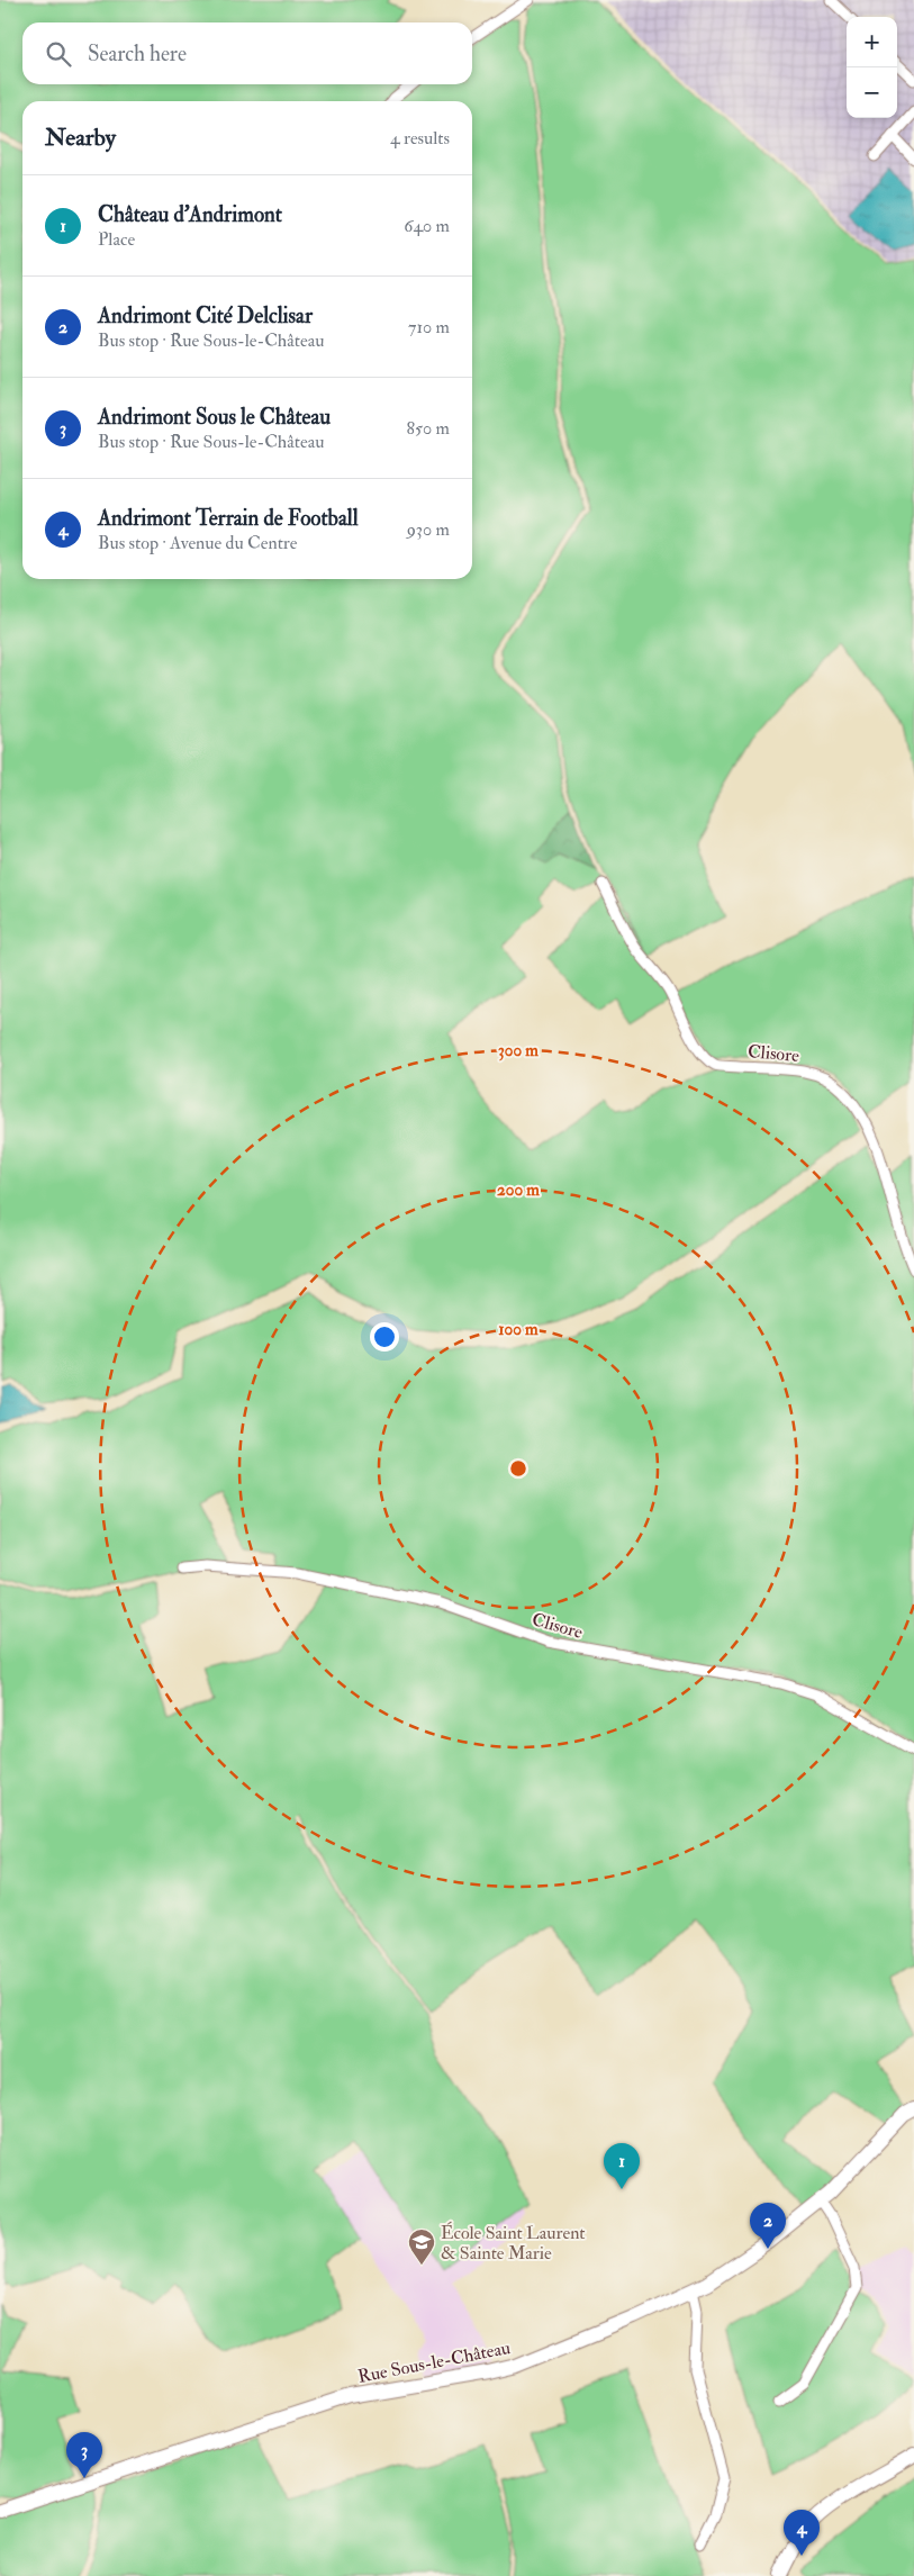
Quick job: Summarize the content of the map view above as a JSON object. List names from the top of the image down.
{
  "streets": {
    "street": ["Clisore", "Rue Sous-le-Château"]
  },
  "places": {
    "school or university": ["École Saint Laurent & Sainte Marie"]
  },
  "page": {
    "map_buttons": ["+", "−"],
    "search": "Search here",
    "heading": ["Nearby", "4 results"],
    "list": [
      {
        "mark": "1",
        "name": "Château d'Andrimont",
        "note": "Place",
        "value": "640 m"
      },
      {
        "mark": "2",
        "name": "Andrimont Cité Delclisar",
        "note": "Bus stop · Rue Sous-le-Château",
        "value": "710 m"
      },
      {
        "mark": "3",
        "name": "Andrimont Sous le Château",
        "note": "Bus stop · Rue Sous-le-Château",
        "value": "850 m"
      },
      {
        "mark": "4",
        "name": "Andrimont Terrain de Football",
        "note": "Bus stop · Avenue du Centre",
        "value": "930 m"
      }
    ],
    "pins": [
      "1",
      "2",
      "3",
      "4"
    ]
  },
  "rings": ["300 m", "200 m", "100 m"]
}
